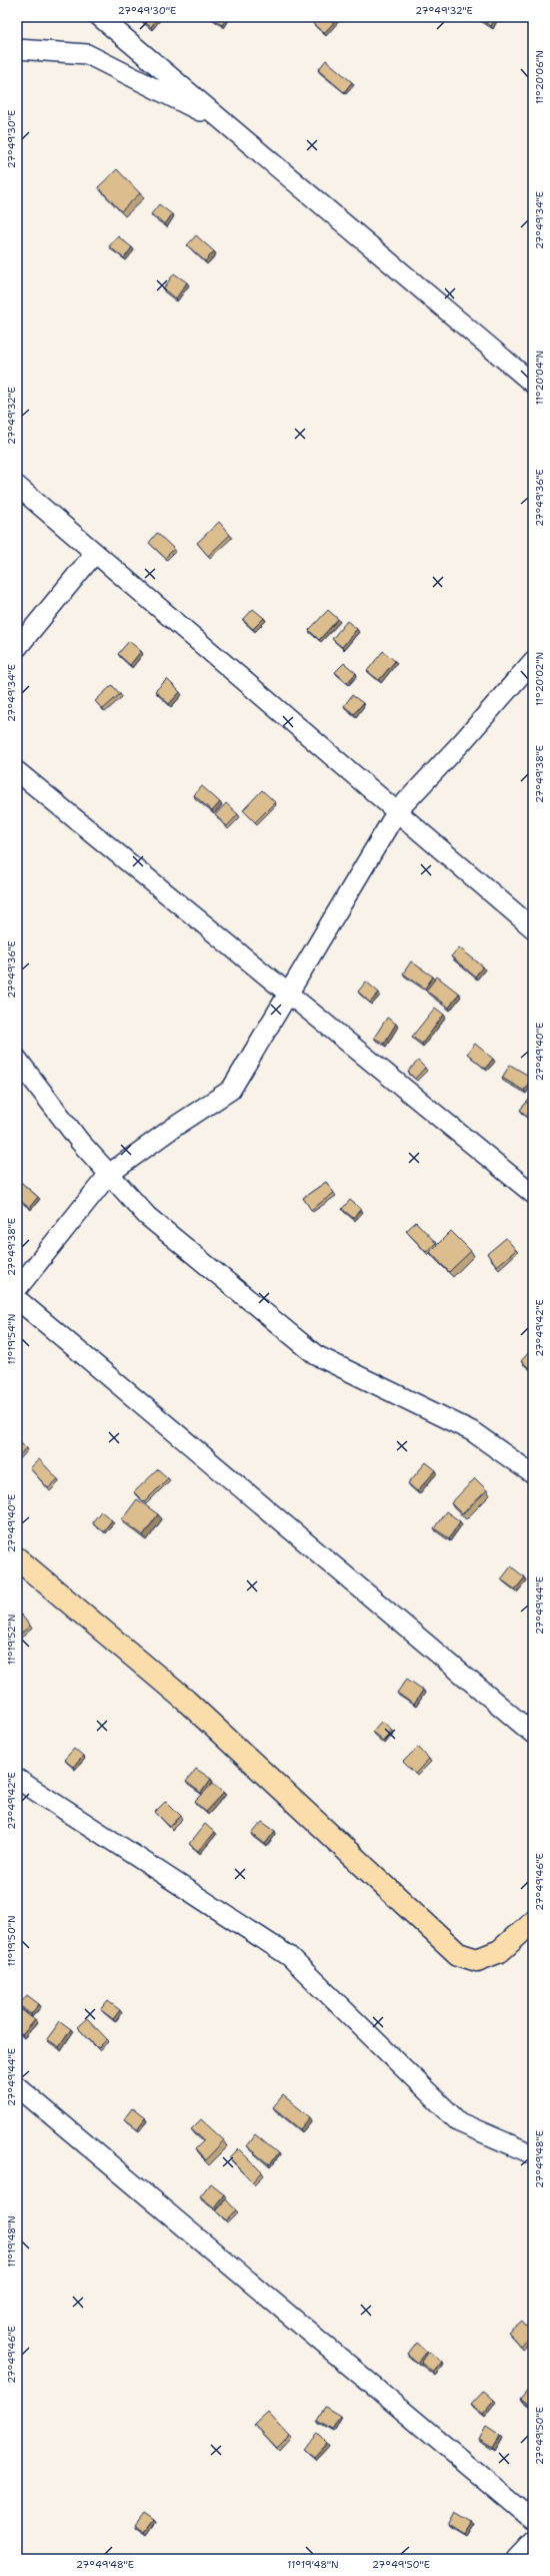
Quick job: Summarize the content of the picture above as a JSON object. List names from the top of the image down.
{
  "coordinates": [
    "27°49'30\"E",
    "27°49'32\"E",
    "11°20'06\"N",
    "27°49'34\"E",
    "11°20'04\"N",
    "27°49'36\"E",
    "11°20'02\"N",
    "27°49'38\"E",
    "27°49'40\"E",
    "27°49'42\"E",
    "11°19'54\"N",
    "27°49'44\"E",
    "11°19'52\"N",
    "27°49'46\"E",
    "11°19'50\"N",
    "27°49'48\"E",
    "11°19'48\"N",
    "27°49'50\"E"
  ]
}
